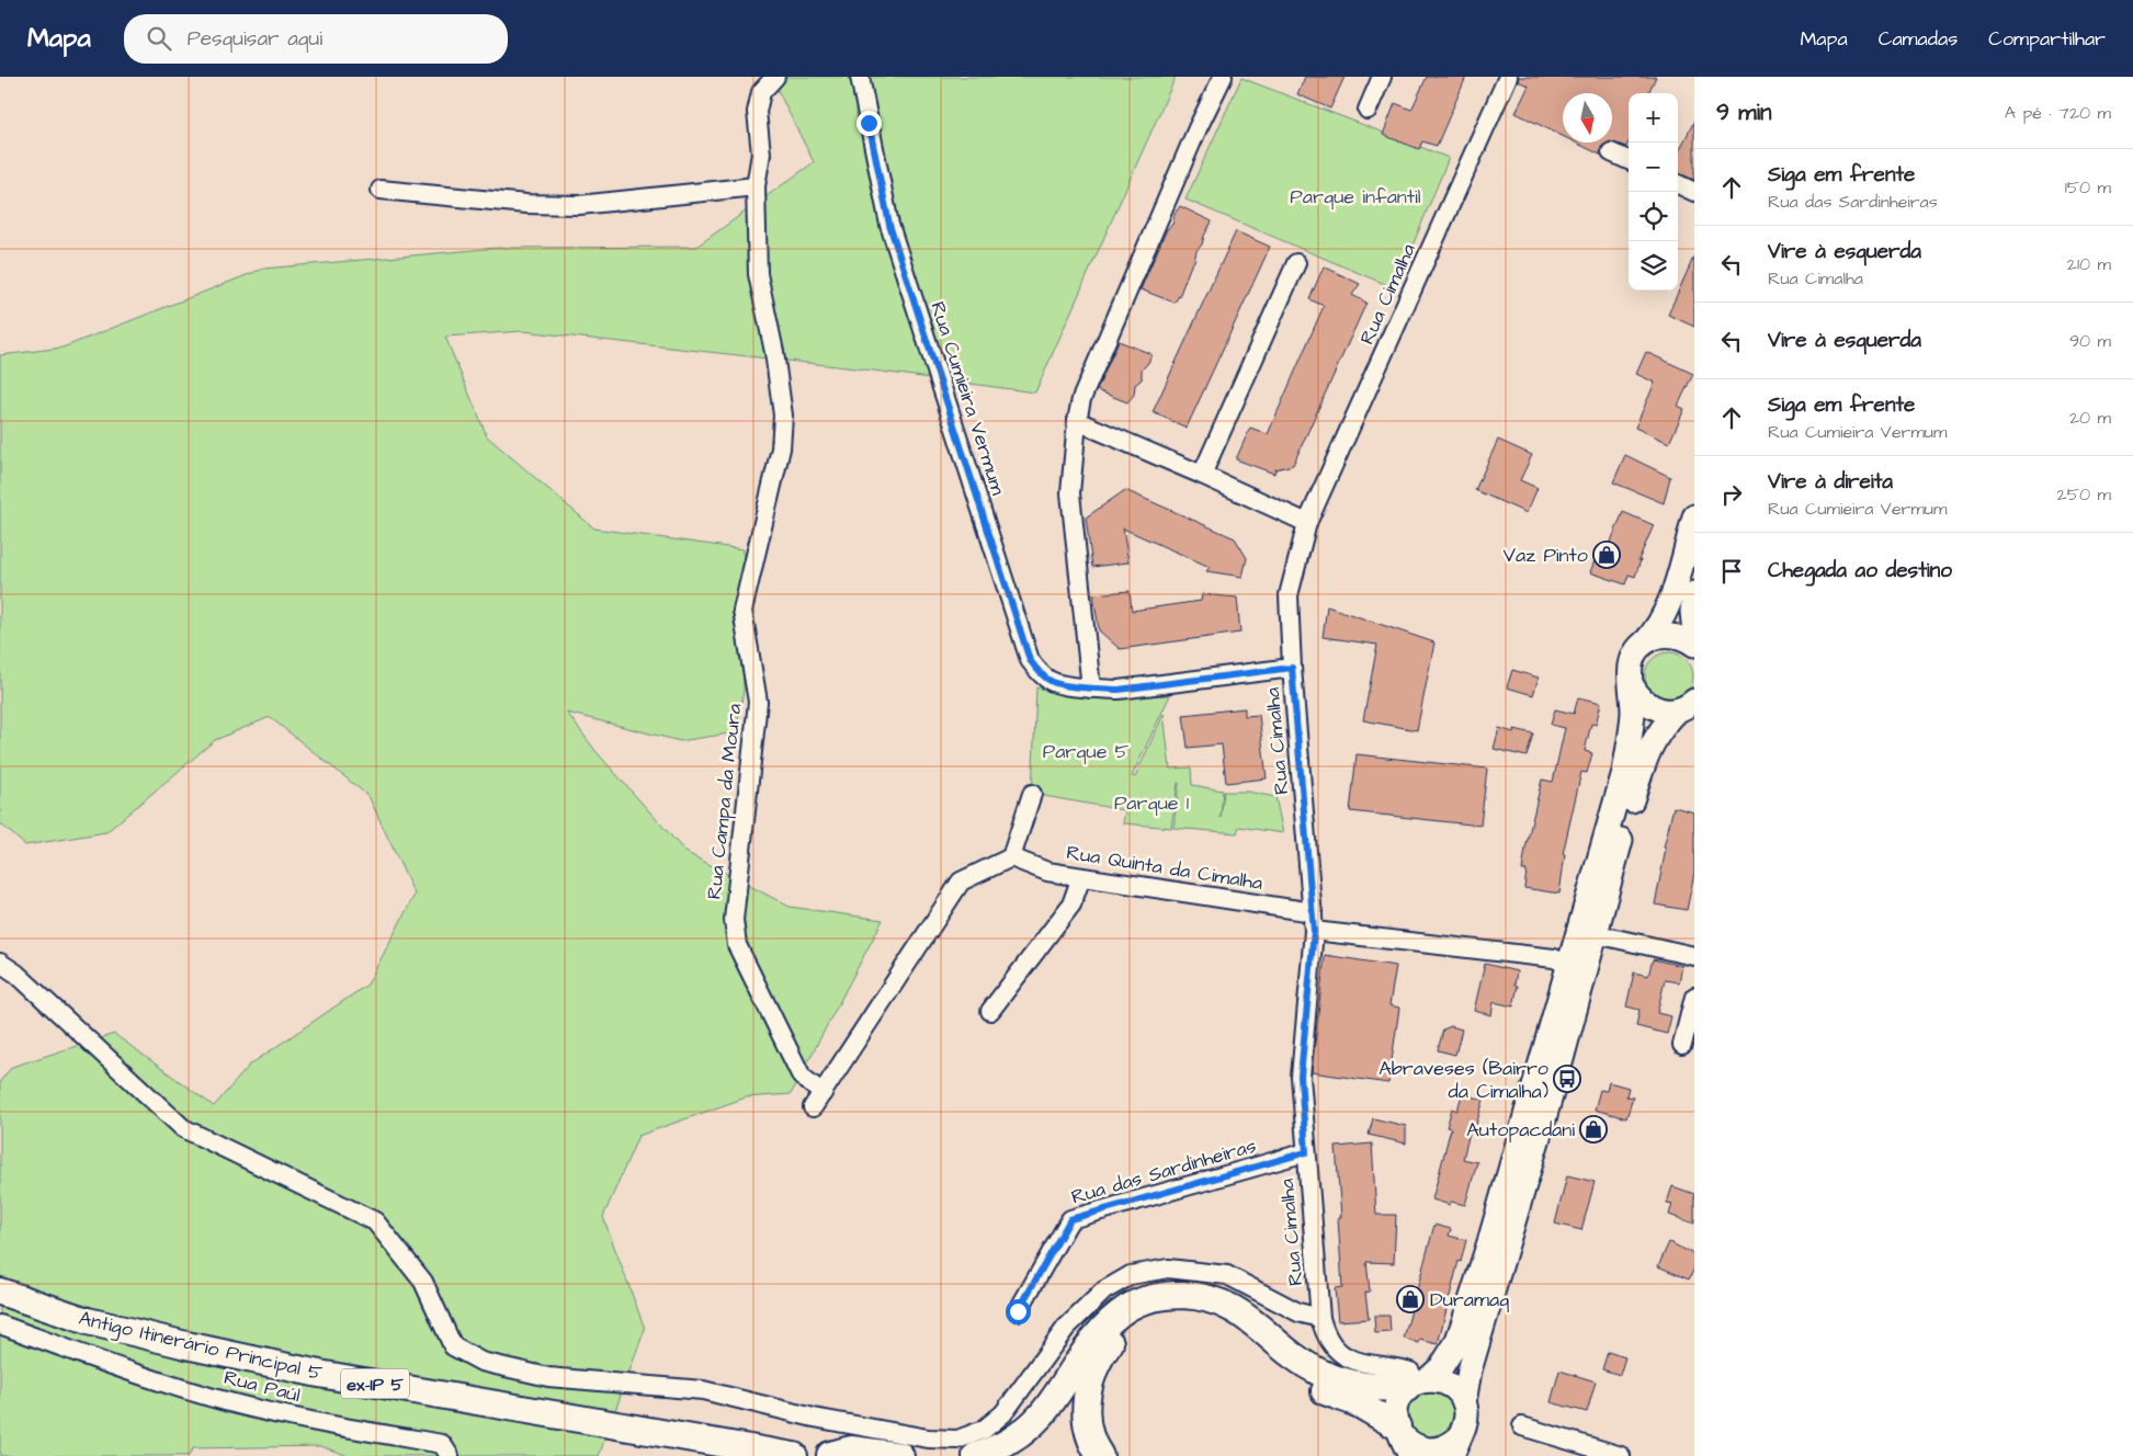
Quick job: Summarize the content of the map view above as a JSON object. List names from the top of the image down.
{
  "streets": {
    "highway": ["Antigo Itinerário Principal 5", "ex-IP 5"],
    "street": [
      "Rua Cimalha",
      "Rua Cumieira Vermum",
      "Rua Campa da Moura",
      "Rua Quinta da Cimalha",
      "Rua das Sardinheiras",
      "Rua Paúl"
    ]
  },
  "crossings": [
    ["Rua Cimalha", "Rua Cumieira Vermum"],
    ["Rua Cimalha", "Rua Quinta da Cimalha"],
    ["Rua Cimalha", "Rua das Sardinheiras"],
    ["Rua Campa da Moura", "Rua Quinta da Cimalha"]
  ],
  "parks": ["Parque infantil", "Parque 5", "Parque 1"],
  "places": {
    "shop": ["Vaz Pinto", "Autopacdani", "Duramaq"],
    "bus stop": ["Abraveses (Bairro da Cimalha)"]
  },
  "north": "bottom",
  "page": {
    "header": "Mapa",
    "search": "Pesquisar aqui",
    "nav": ["Mapa", "Camadas", "Compartilhar"],
    "heading": ["9 min", "A pé · 720 m"],
    "map_buttons": ["+", "−"],
    "list": [
      ["Siga em frente", "Rua das Sardinheiras", "150 m"],
      ["Vire à esquerda", "Rua Cimalha", "210 m"],
      ["Vire à esquerda", "90 m"],
      ["Siga em frente", "Rua Cumieira Vermum", "20 m"],
      ["Vire à direita", "Rua Cumieira Vermum", "250 m"],
      "Chegada ao destino"
    ]
  }
}
